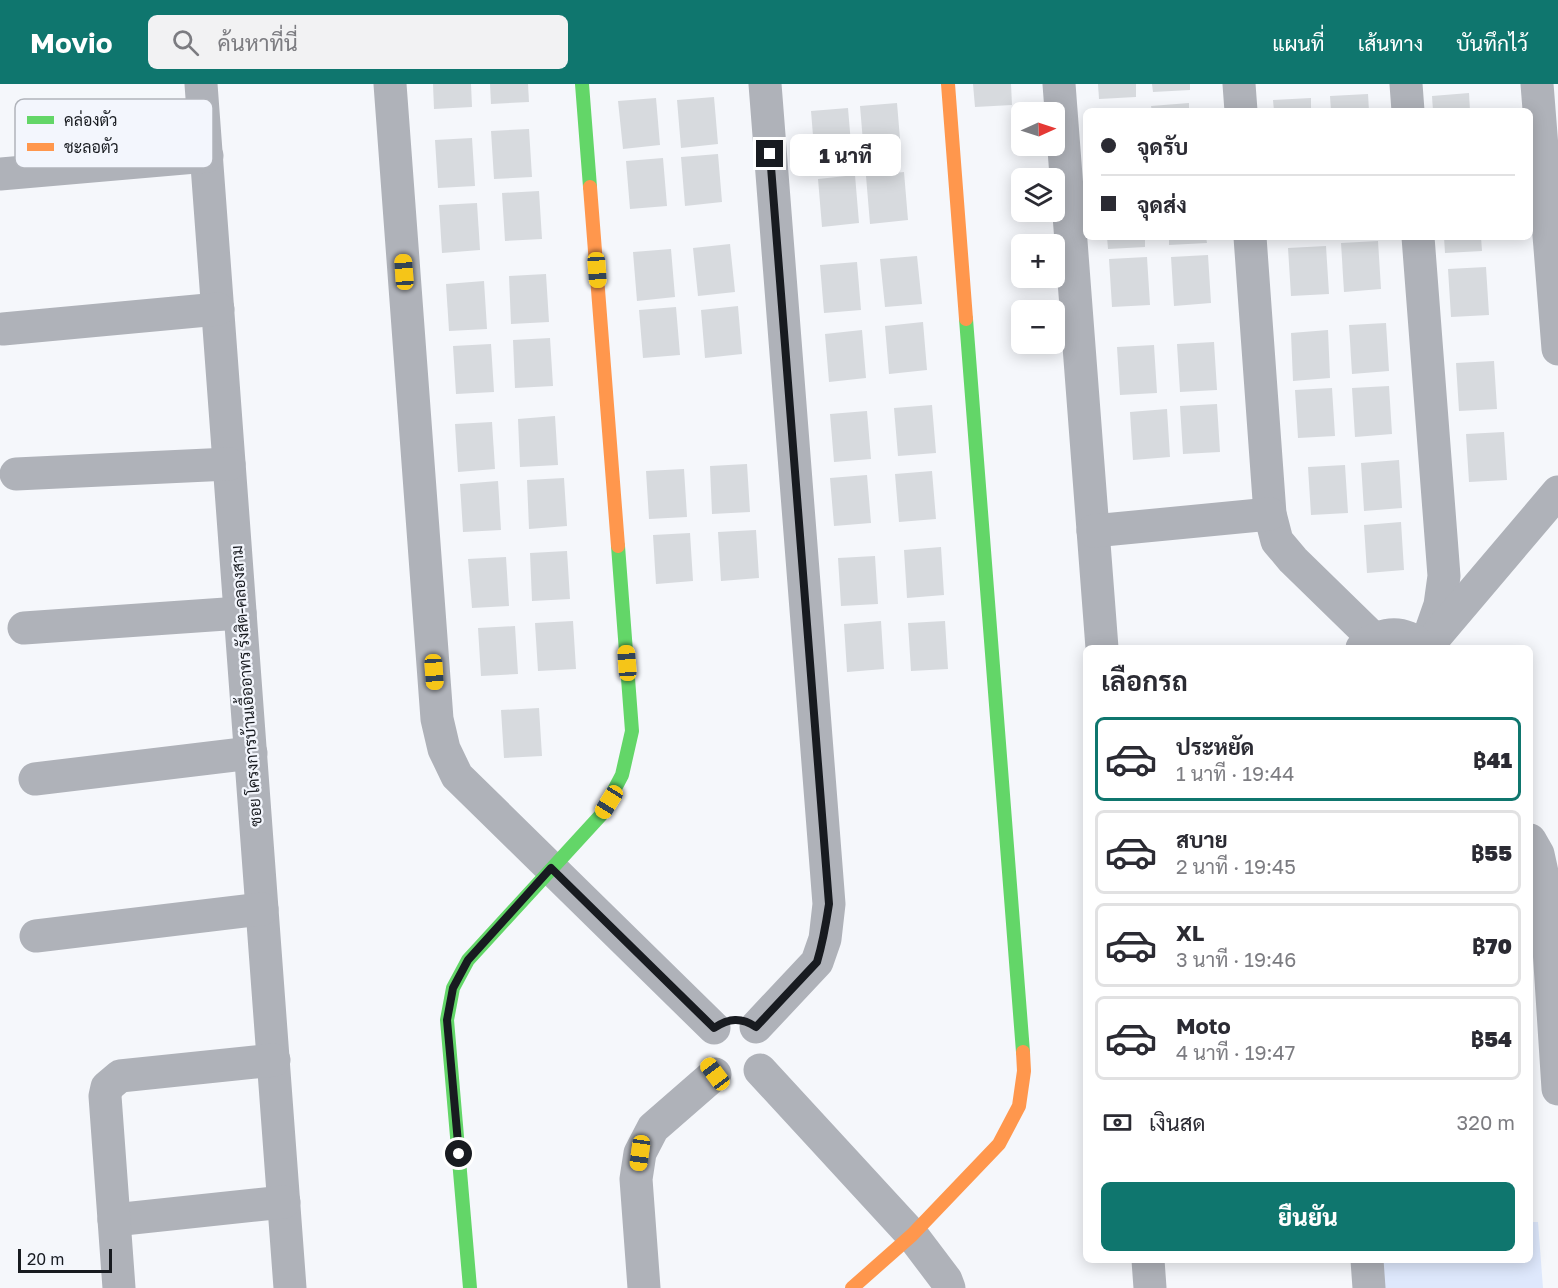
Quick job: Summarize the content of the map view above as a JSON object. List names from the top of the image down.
{
  "streets": {
    "street": ["ซอย โครงการบ้านเอื้ออาทร รังสิต-คลองสาม"]
  },
  "legend": ["คล่องตัว", "ชะลอตัว"],
  "scale_bar": "20 m",
  "north": "right",
  "page": {
    "header": "Movio",
    "search": "ค้นหาที่นี่",
    "nav": ["แผนที่", "เส้นทาง", "บันทึกไว้"],
    "map_buttons": ["+", "−"],
    "banner": ["จุดรับ", "จุดส่ง"],
    "bubble": "1 นาที",
    "heading": "เลือกรถ",
    "list": [
      {
        "name": "ประหยัด",
        "note": "1 นาที · 19:44",
        "value": "฿41"
      },
      {
        "name": "สบาย",
        "note": "2 นาที · 19:45",
        "value": "฿55"
      },
      {
        "name": "XL",
        "note": "3 นาที · 19:46",
        "value": "฿70"
      },
      {
        "name": "Moto",
        "note": "4 นาที · 19:47",
        "value": "฿54"
      }
    ],
    "pay": ["เงินสด", "320 m"],
    "buttons": "ยืนยัน",
    "scale": "20 m"
  }
}
